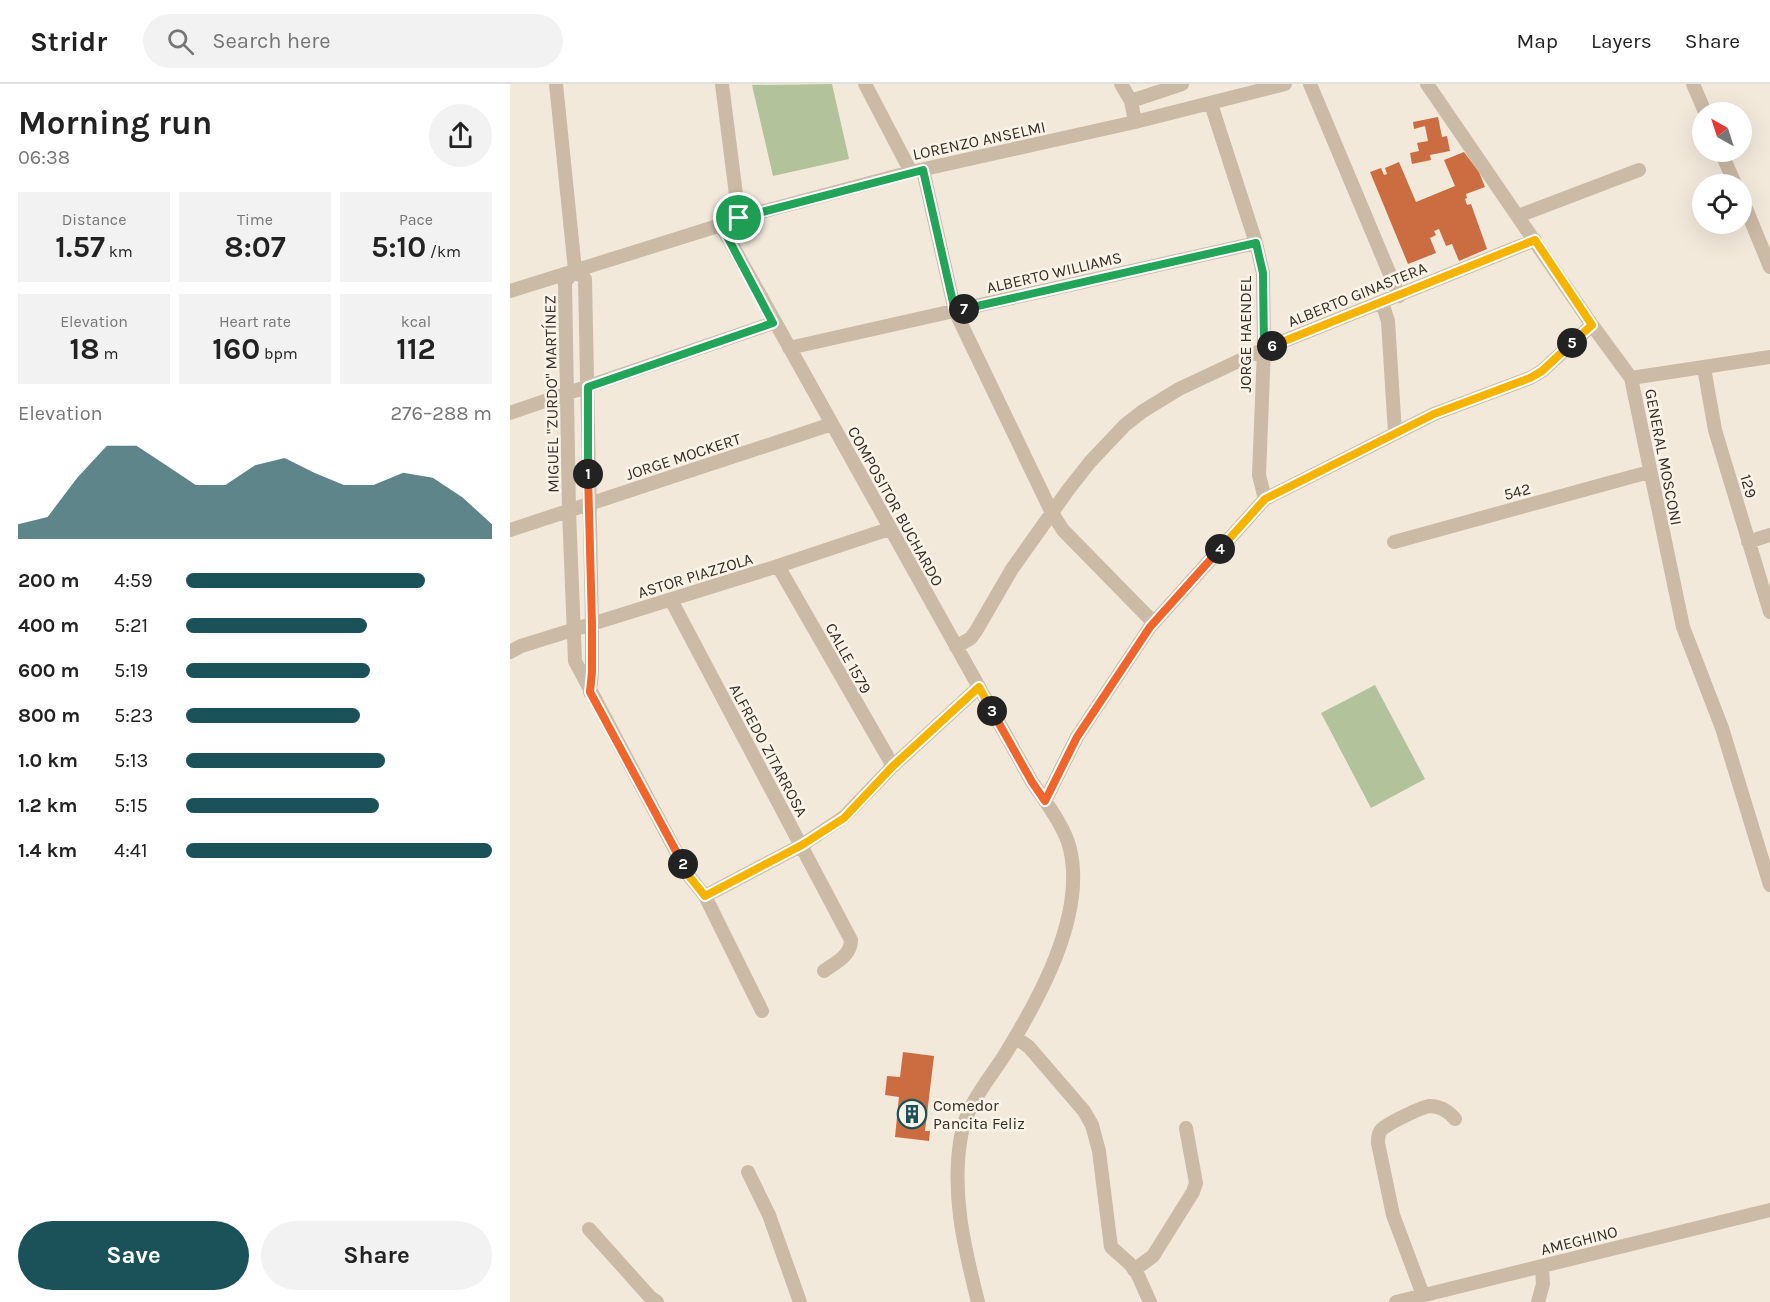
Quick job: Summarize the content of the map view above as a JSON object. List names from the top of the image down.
{
  "streets": {
    "street": [
      "LORENZO ANSELMI",
      "ALBERTO WILLIAMS",
      "ALBERTO GINASTERA",
      "JORGE HAENDEL",
      "MIGUEL \"ZURDO\" MARTÍNEZ",
      "JORGE MOCKERT",
      "GENERAL MOSCONI",
      "129",
      "542",
      "COMPOSITOR BUCHARDO",
      "ASTOR PIAZZOLA",
      "CALLE 1579",
      "ALFREDO ZITARROSA",
      "AMEGHINO"
    ]
  },
  "crossings": [
    ["LORENZO ANSELMI", "JORGE HAENDEL"],
    ["LORENZO ANSELMI", "MIGUEL \"ZURDO\" MARTÍNEZ"],
    ["LORENZO ANSELMI", "COMPOSITOR BUCHARDO"],
    ["ALBERTO WILLIAMS", "JORGE HAENDEL"],
    ["ALBERTO WILLIAMS", "COMPOSITOR BUCHARDO"],
    ["ALBERTO GINASTERA", "JORGE HAENDEL"],
    ["ALBERTO GINASTERA", "GENERAL MOSCONI"],
    ["ALBERTO GINASTERA", "COMPOSITOR BUCHARDO"],
    ["MIGUEL \"ZURDO\" MARTÍNEZ", "JORGE MOCKERT"],
    ["MIGUEL \"ZURDO\" MARTÍNEZ", "ASTOR PIAZZOLA"],
    ["JORGE MOCKERT", "COMPOSITOR BUCHARDO"],
    ["GENERAL MOSCONI", "542"],
    ["COMPOSITOR BUCHARDO", "ASTOR PIAZZOLA"],
    ["ASTOR PIAZZOLA", "CALLE 1579"],
    ["ASTOR PIAZZOLA", "ALFREDO ZITARROSA"]
  ],
  "places": {
    "building": ["Comedor Pancita Feliz"]
  },
  "north": "top left",
  "page": {
    "header": "Stridr",
    "search": "Search here",
    "nav": ["Map", "Layers", "Share"],
    "heading": ["Morning run", "06:38"],
    "stats": [
      ["Distance", "1.57 km"],
      ["Time", "8:07"],
      ["Pace", "5:10 /km"],
      ["Elevation", "18 m"],
      ["Heart rate", "160 bpm"],
      ["kcal", "112"]
    ],
    "pins": [
      "7",
      "5",
      "6",
      "1",
      "4",
      "3",
      "2"
    ],
    "chart": ["Elevation", "276–288 m"],
    "list": [
      {
        "name": "200 m",
        "note": "4:59"
      },
      {
        "name": "400 m",
        "note": "5:21"
      },
      {
        "name": "600 m",
        "note": "5:19"
      },
      {
        "name": "800 m",
        "note": "5:23"
      },
      {
        "name": "1.0 km",
        "note": "5:13"
      },
      {
        "name": "1.2 km",
        "note": "5:15"
      },
      {
        "name": "1.4 km",
        "note": "4:41"
      }
    ],
    "buttons": ["Save", "Share"]
  }
}
